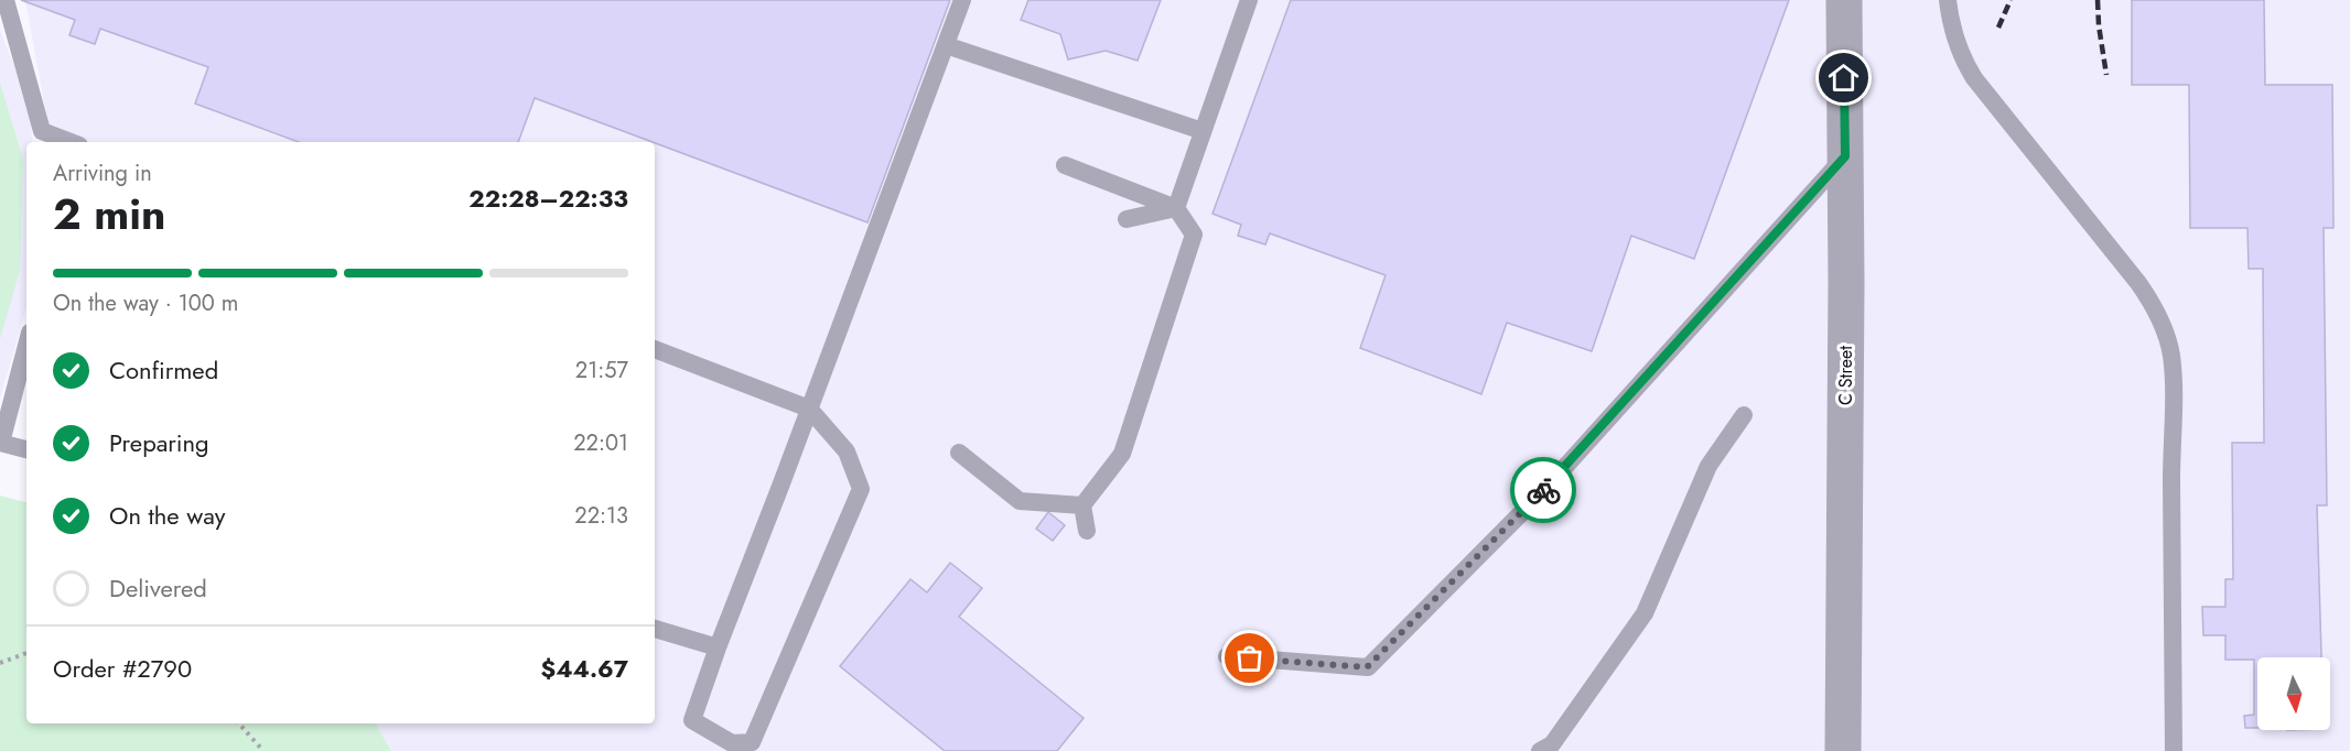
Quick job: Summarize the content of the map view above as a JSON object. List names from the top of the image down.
{
  "streets": {
    "street": ["C Street"]
  },
  "north": "bottom",
  "page": {
    "heading": ["2 min", "Arriving in", "22:28–22:33"],
    "panel": ["Order #2790", "$44.67"],
    "bar": "On the way · 100 m",
    "list": [
      ["Confirmed", "21:57"],
      ["Preparing", "22:01"],
      ["On the way", "22:13"],
      "Delivered"
    ]
  }
}
